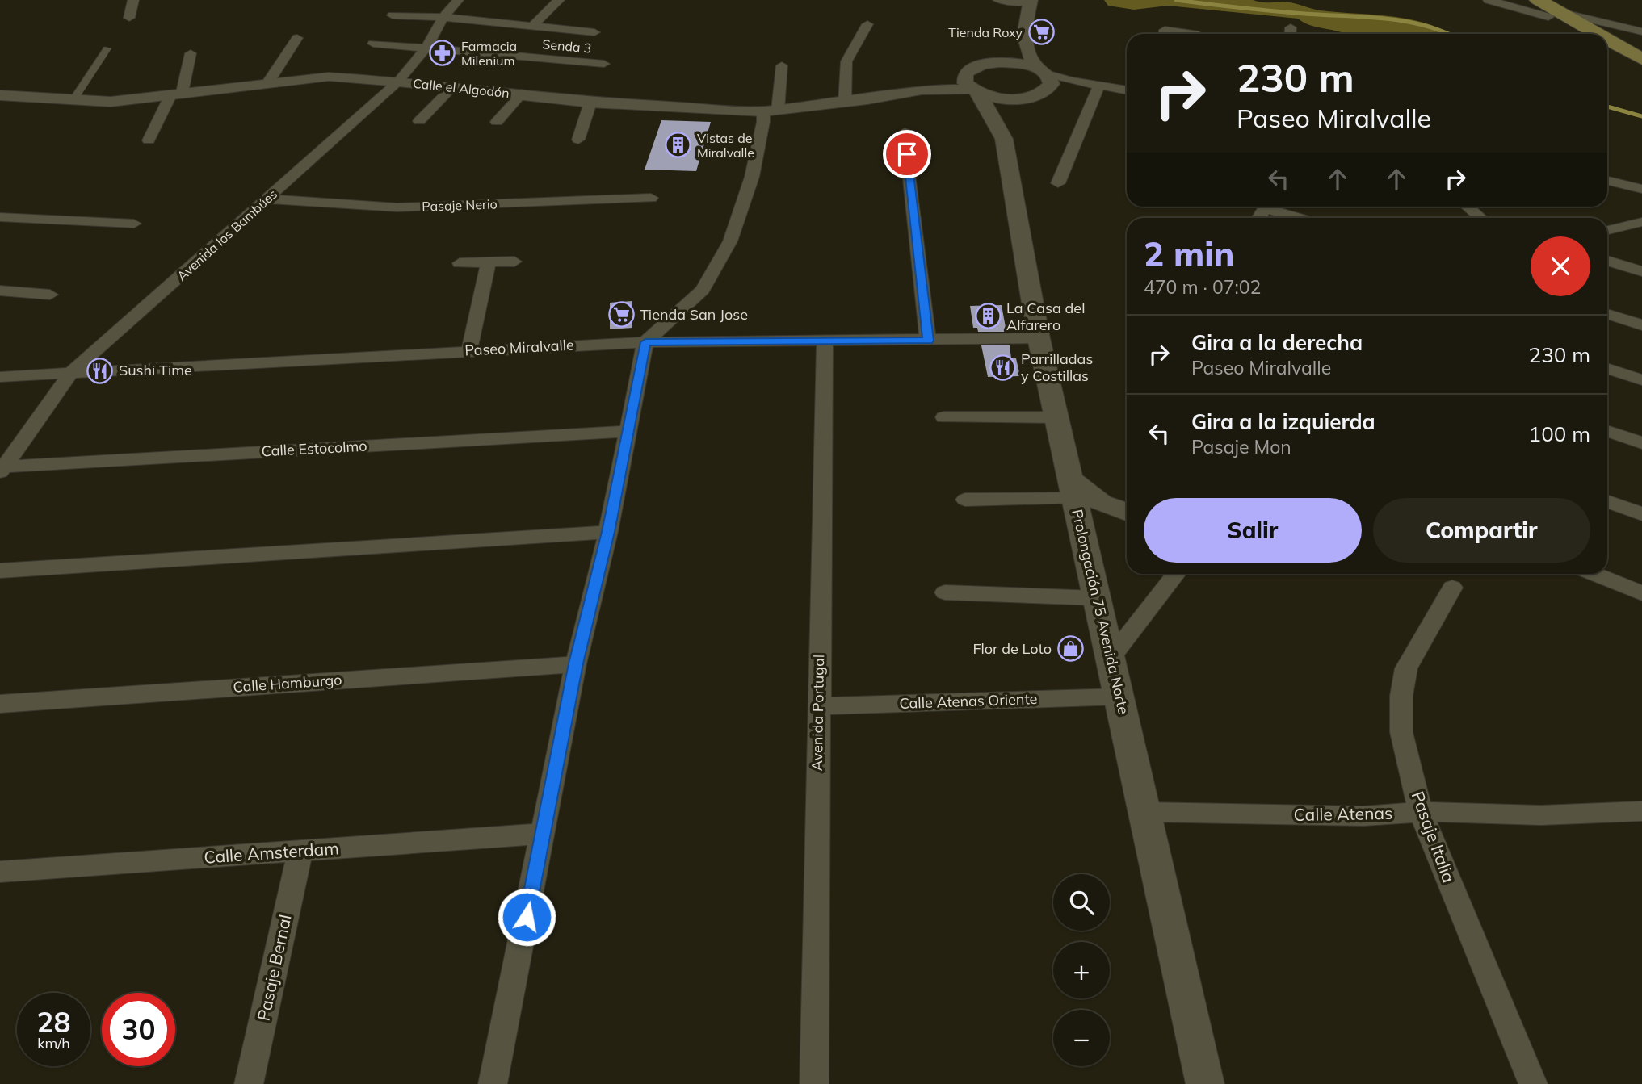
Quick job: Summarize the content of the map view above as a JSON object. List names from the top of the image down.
{
  "streets": {
    "main road": ["Prolongación 75 Avenida Norte"],
    "street": [
      "Senda 3",
      "Calle el Algodón",
      "Pasaje Nerio",
      "Avenida los Bambúes",
      "Paseo Miralvalle",
      "Calle Estocolmo",
      "Calle Hamburgo",
      "Calle Atenas Oriente",
      "Avenida Portugal",
      "Calle Atenas",
      "Pasaje Italia",
      "Calle Amsterdam",
      "Pasaje Bernal"
    ]
  },
  "crossings": [
    ["Senda 3", "Avenida los Bambúes"],
    ["Calle el Algodón", "Avenida los Bambúes"],
    ["Calle el Algodón", "Prolongación 75 Avenida Norte"],
    ["Pasaje Nerio", "Avenida los Bambúes"],
    ["Avenida los Bambúes", "Paseo Miralvalle"],
    ["Avenida los Bambúes", "Calle Estocolmo"],
    ["Paseo Miralvalle", "Prolongación 75 Avenida Norte"],
    ["Paseo Miralvalle", "Avenida Portugal"],
    ["Prolongación 75 Avenida Norte", "Calle Atenas Oriente"],
    ["Prolongación 75 Avenida Norte", "Calle Atenas"],
    ["Calle Atenas Oriente", "Avenida Portugal"],
    ["Calle Atenas", "Pasaje Italia"],
    ["Calle Amsterdam", "Pasaje Bernal"]
  ],
  "places": {
    "supermarket": ["Tienda Roxy", "Tienda San Jose"],
    "pharmacy": ["Farmacia Milenium"],
    "building": ["Vistas de Miralvalle", "La Casa del Alfarero"],
    "restaurant": ["Parrilladas y Costillas", "Sushi Time"],
    "shop": ["Flor de Loto"]
  },
  "page": {
    "turn": ["230 m", "Paseo Miralvalle"],
    "heading": ["2 min", "470 m · 07:02"],
    "list": [
      {
        "name": "Gira a la derecha",
        "note": "Paseo Miralvalle",
        "value": "230 m"
      },
      {
        "name": "Gira a la izquierda",
        "note": "Pasaje Mon",
        "value": "100 m"
      }
    ],
    "buttons": ["Salir", "Compartir"],
    "map_buttons": ["+", "−"],
    "speed": "28 km/h",
    "limit": "30"
  }
}
